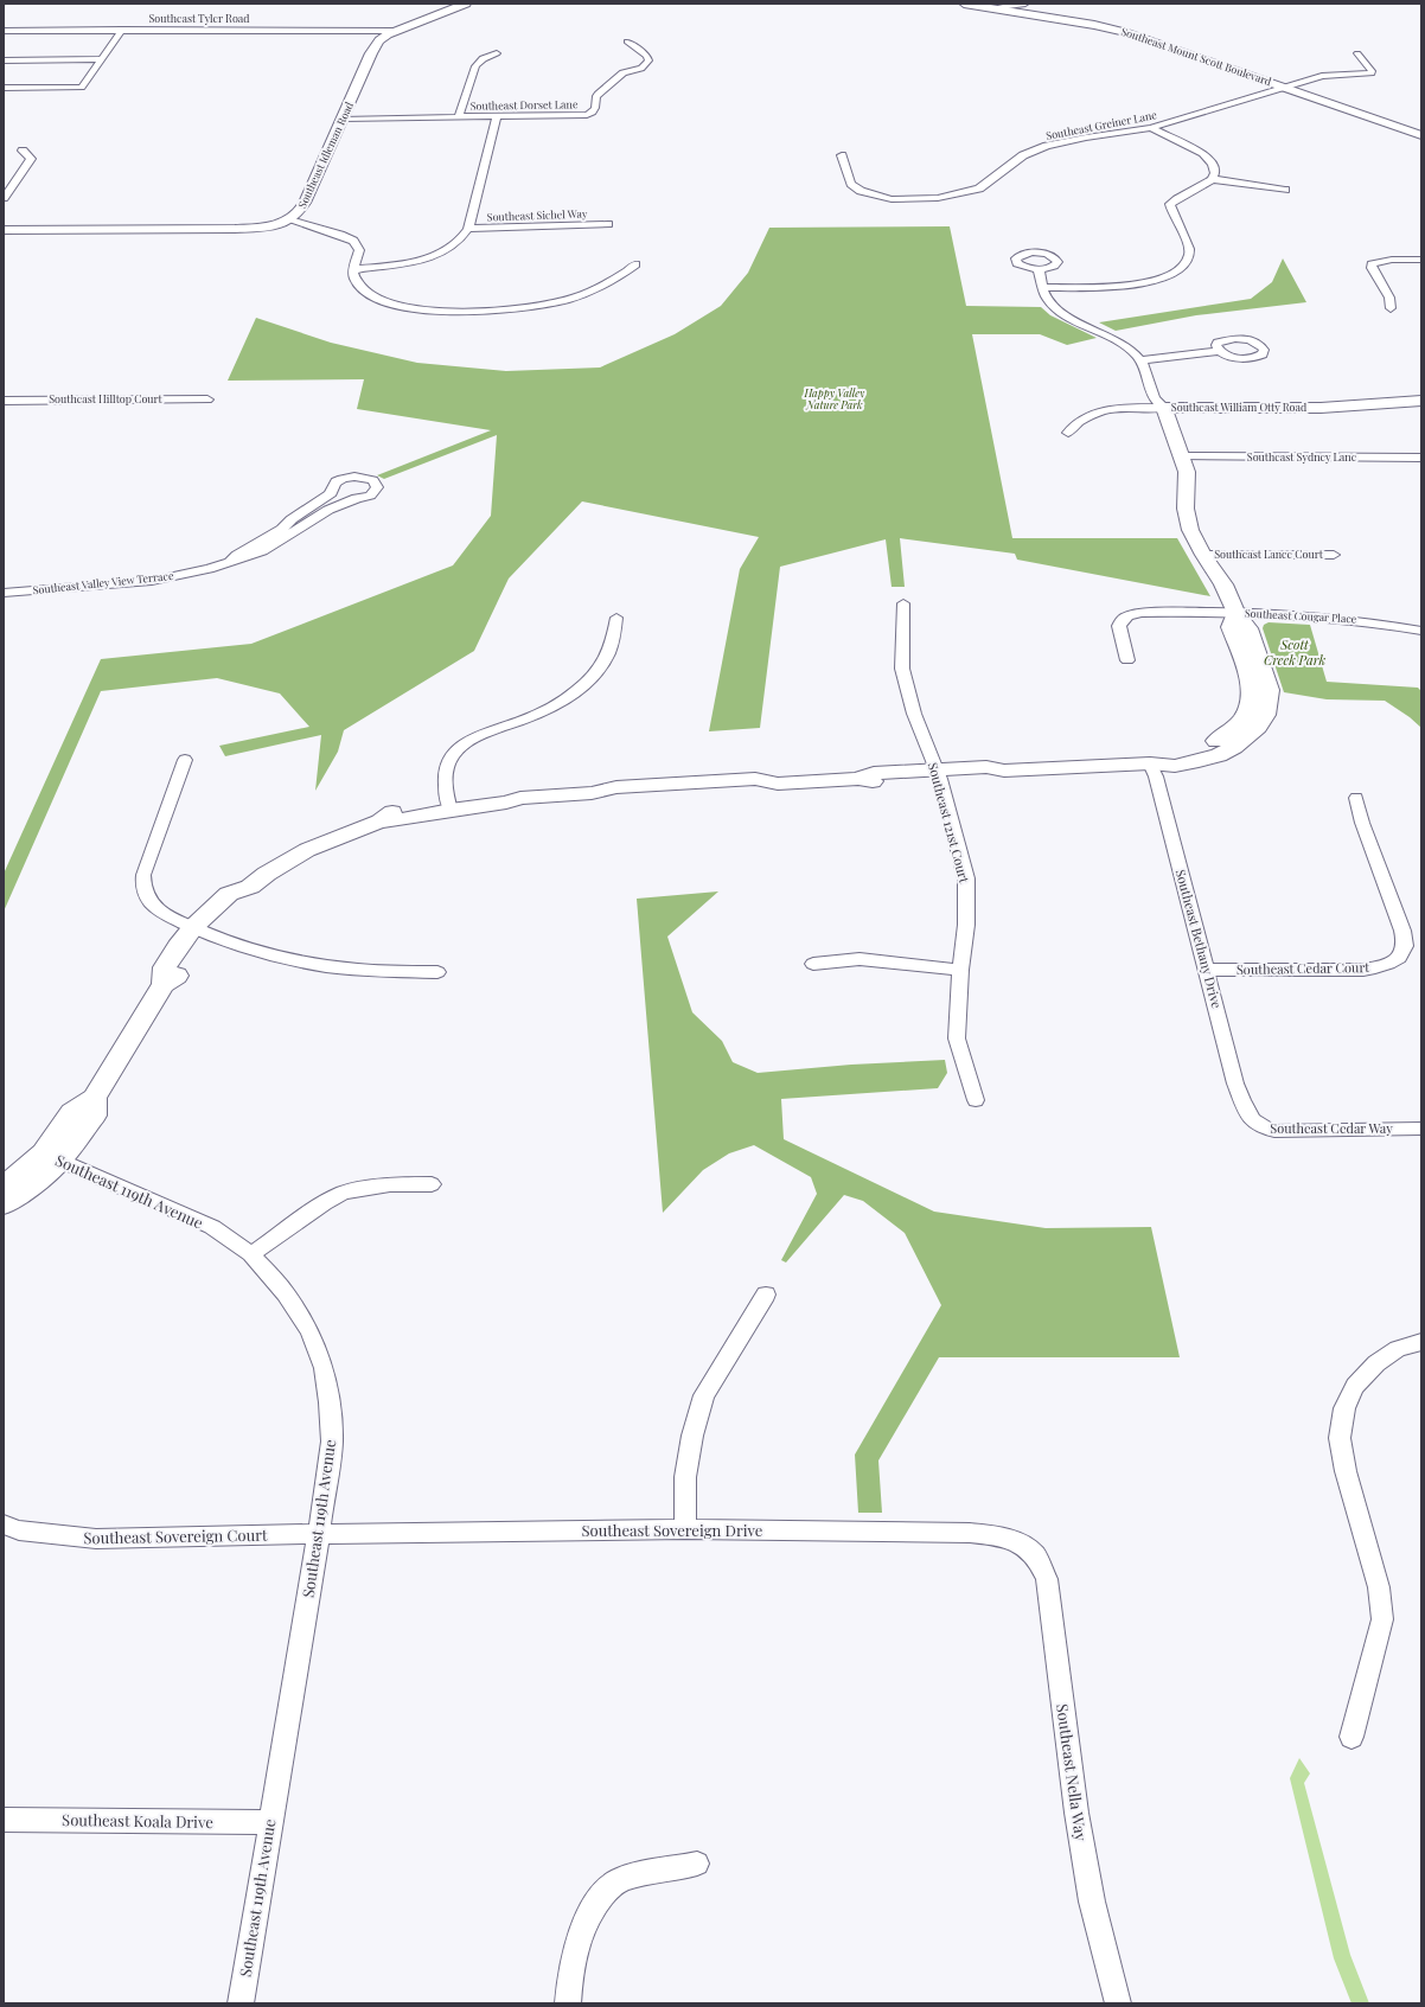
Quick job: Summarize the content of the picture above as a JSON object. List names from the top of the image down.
{
  "streets": {
    "main road": ["Southeast Mount Scott Boulevard", "Southeast Idleman Road", "Southeast William Otty Road"],
    "street": [
      "Southeast Tyler Road",
      "Southeast Dorset Lane",
      "Southeast Greiner Lane",
      "Southeast Sichel Way",
      "Southeast Hilltop Court",
      "Southeast Sydney Lane",
      "Southeast Lance Court",
      "Southeast Valley View Terrace",
      "Southeast Cougar Place",
      "Southeast 121st Court",
      "Southeast Bethany Drive",
      "Southeast Cedar Court",
      "Southeast Cedar Way",
      "Southeast 119th Avenue",
      "Southeast Sovereign Drive",
      "Southeast Sovereign Court",
      "Southeast Nella Way",
      "Southeast Koala Drive"
    ]
  },
  "crossings": [
    ["Southeast Tyler Road", "Southeast Idleman Road"],
    ["Southeast Mount Scott Boulevard", "Southeast Greiner Lane"],
    ["Southeast Dorset Lane", "Southeast Idleman Road"],
    ["Southeast William Otty Road", "Southeast Sydney Lane"],
    ["Southeast William Otty Road", "Southeast Lance Court"],
    ["Southeast William Otty Road", "Southeast Cougar Place"],
    ["Southeast William Otty Road", "Southeast 121st Court"],
    ["Southeast William Otty Road", "Southeast Bethany Drive"],
    ["Southeast William Otty Road", "Southeast 119th Avenue"],
    ["Southeast Bethany Drive", "Southeast Cedar Court"],
    ["Southeast Bethany Drive", "Southeast Cedar Way"],
    ["Southeast 119th Avenue", "Southeast Sovereign Drive"],
    ["Southeast 119th Avenue", "Southeast Sovereign Court"],
    ["Southeast 119th Avenue", "Southeast Koala Drive"],
    ["Southeast Sovereign Drive", "Southeast Sovereign Court"],
    ["Southeast Sovereign Drive", "Southeast Nella Way"]
  ],
  "parks": ["Happy Valley Nature Park", "Scott Creek Park"]
}
